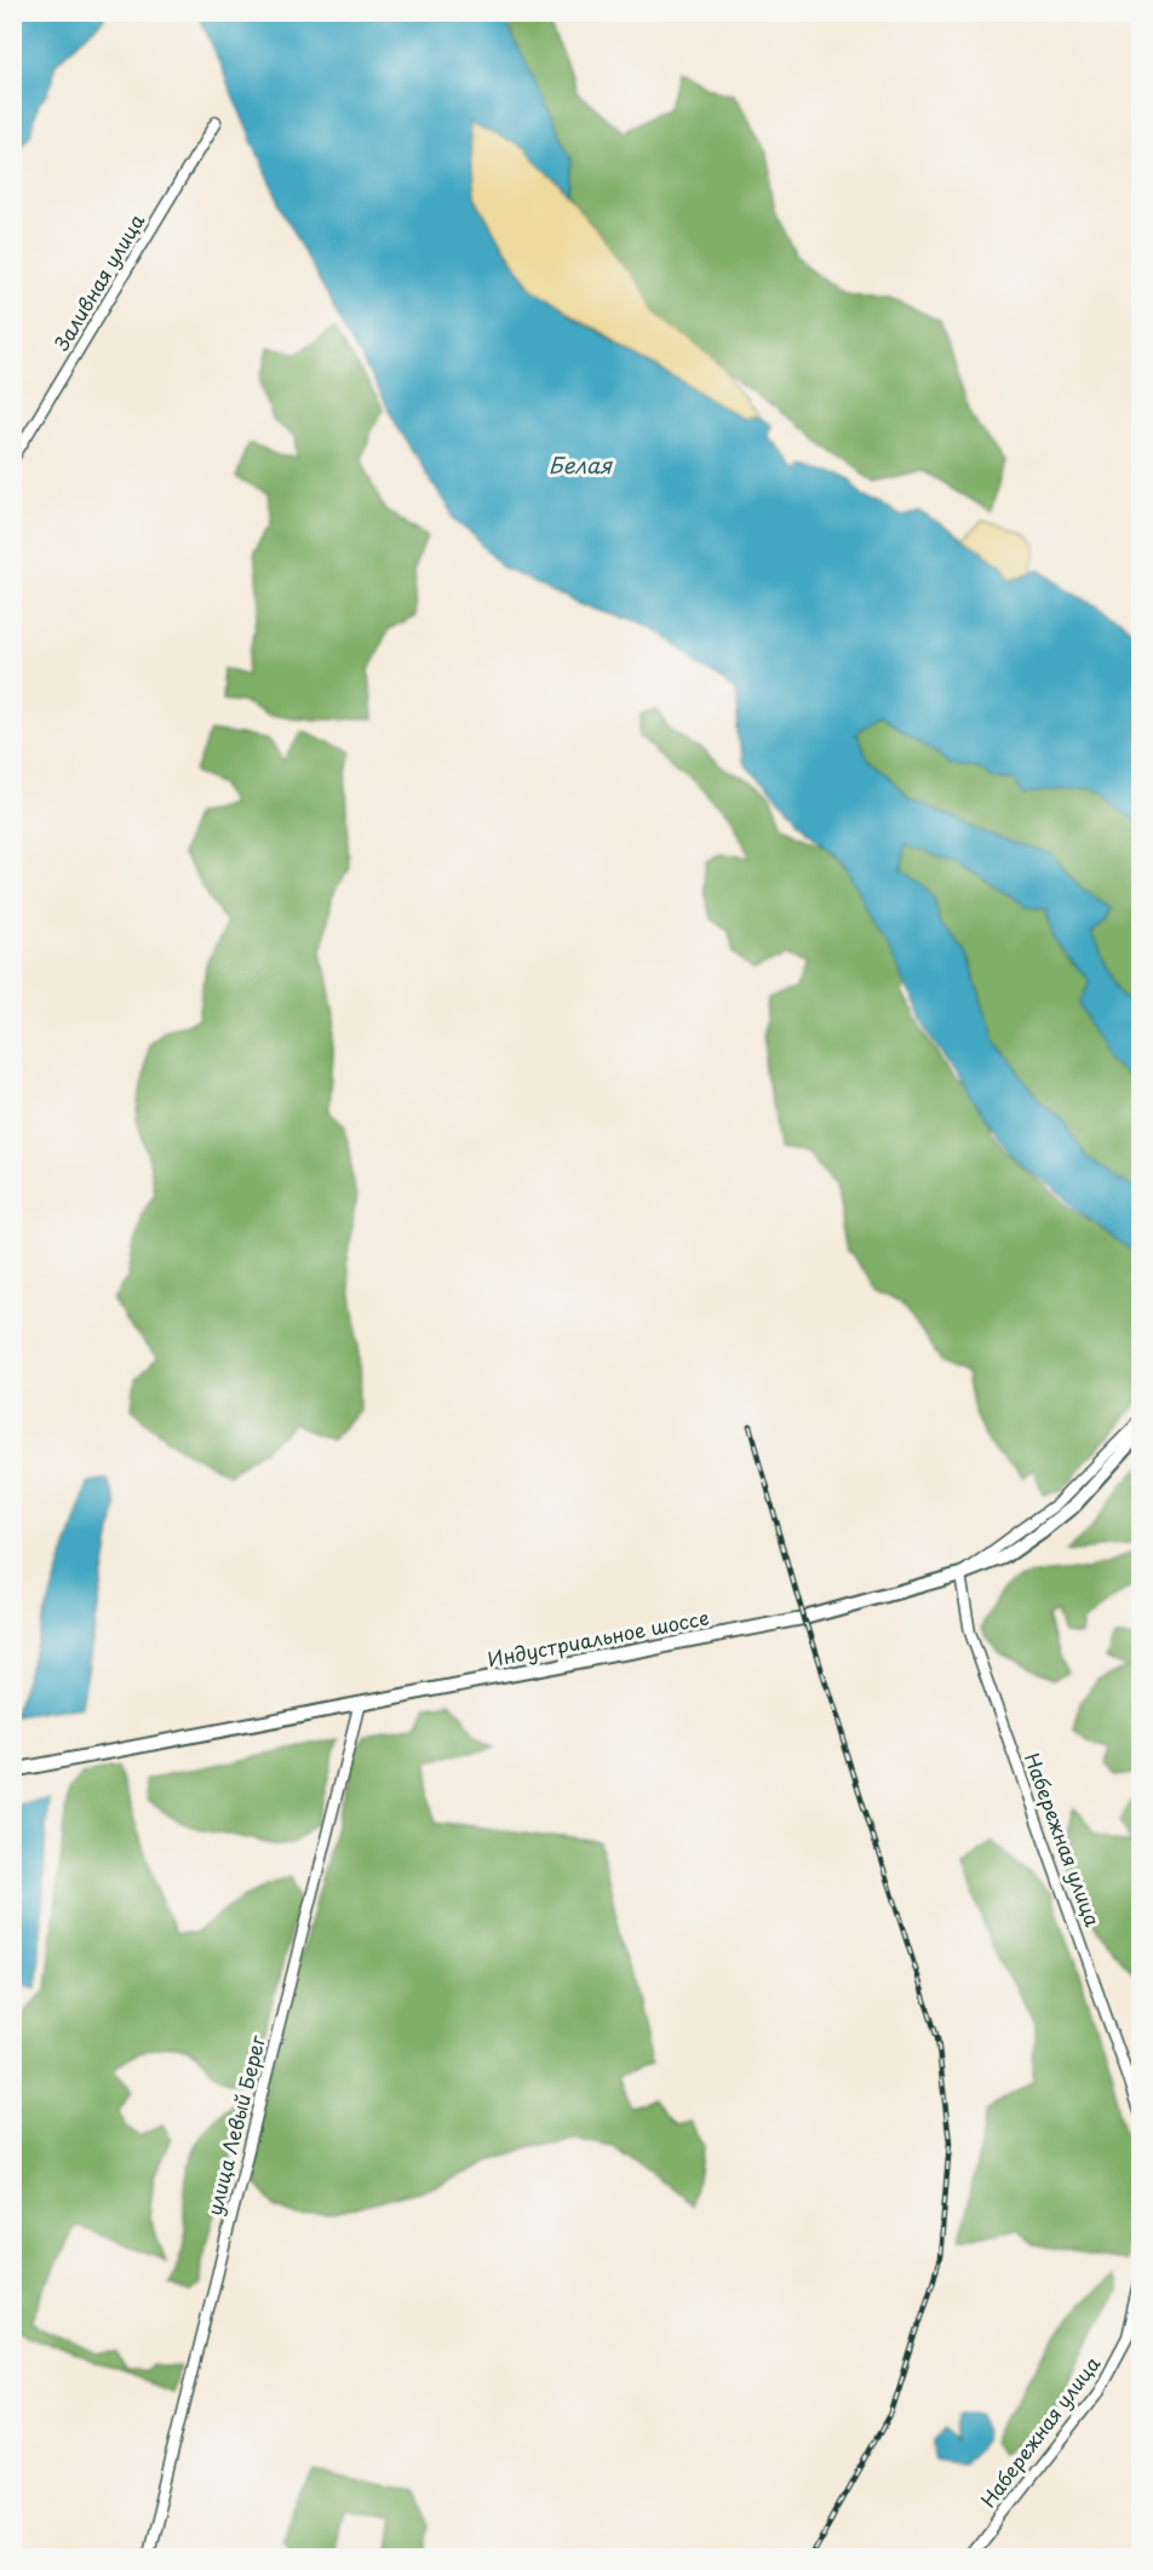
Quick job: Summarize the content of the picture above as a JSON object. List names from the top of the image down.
{
  "streets": {
    "main road": ["Индустриальное шоссе"],
    "street": ["Заливная улица", "Набережная улица", "улица Левый Берег"]
  },
  "crossings": [
    ["Индустриальное шоссе", "Набережная улица"],
    ["Индустриальное шоссе", "улица Левый Берег"]
  ],
  "water": ["Белая"]
}
